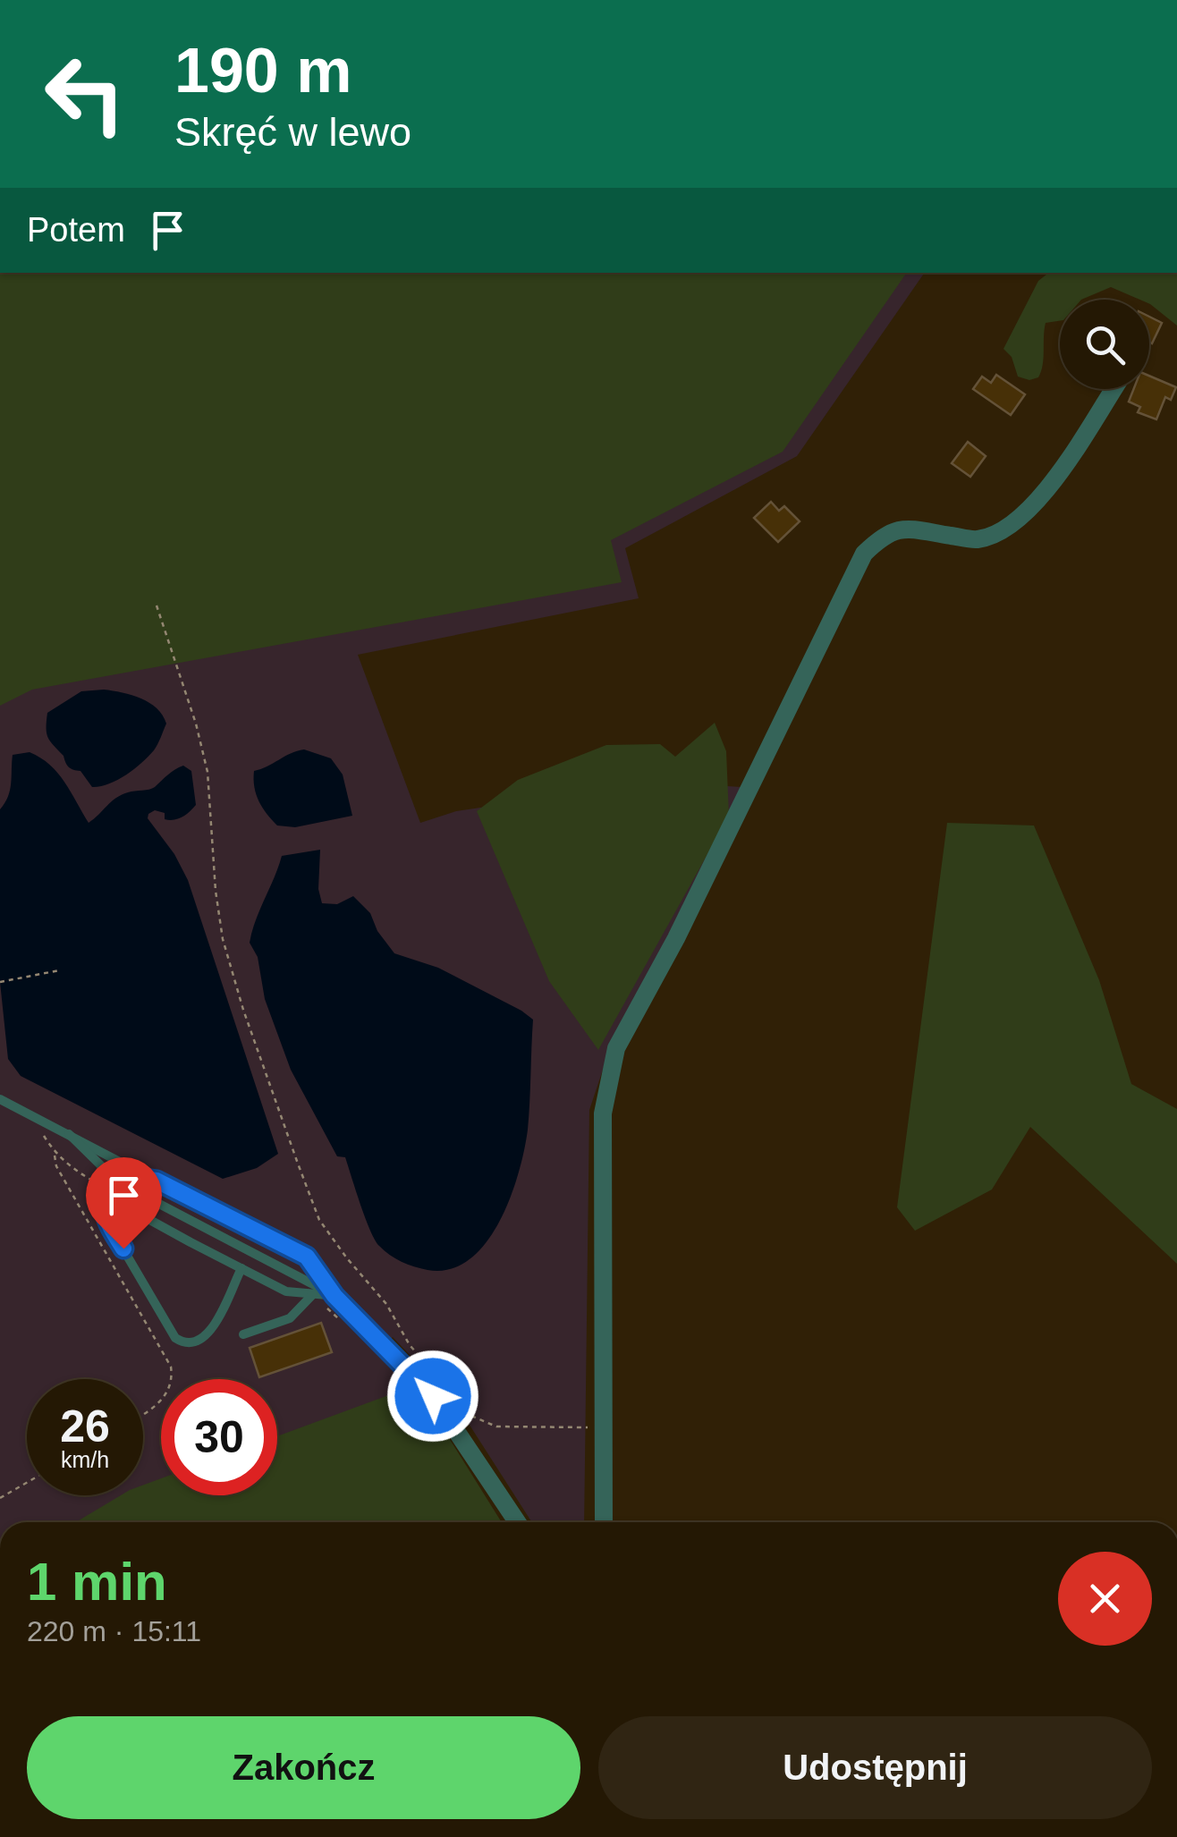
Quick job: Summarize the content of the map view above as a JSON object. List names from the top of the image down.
{
  "page": {
    "turn": ["190 m", "Skręć w lewo"],
    "then": "Potem",
    "speed": "26 km/h",
    "limit": "30",
    "heading": ["1 min", "220 m · 15:11"],
    "buttons": ["Zakończ", "Udostępnij"]
  }
}
